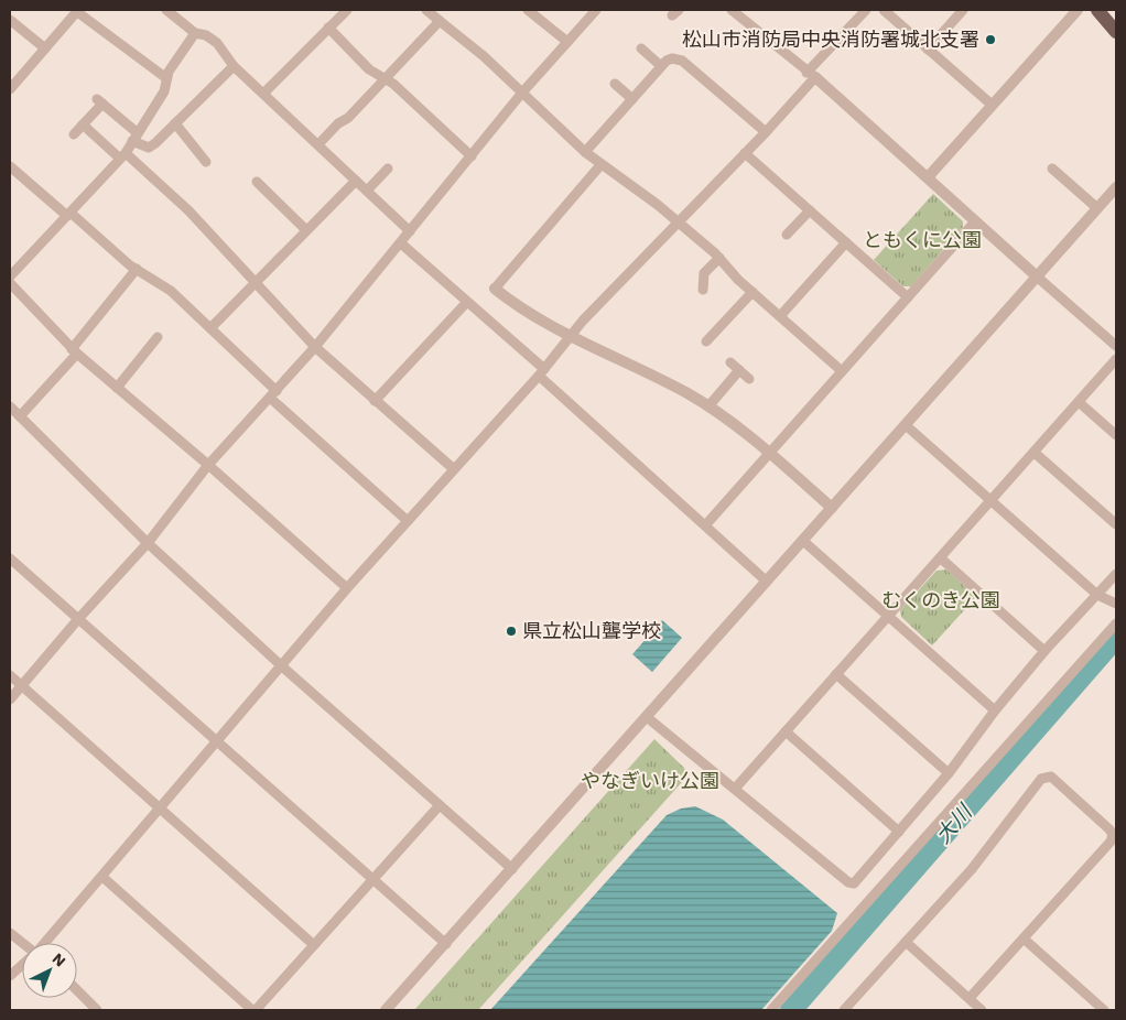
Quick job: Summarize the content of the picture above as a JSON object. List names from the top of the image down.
{
  "water": ["大川"],
  "parks": ["ともくに公園", "むくのき公園", "やなぎいけ公園"],
  "places": ["松山市消防局中央消防署城北支署", "県立松山聾学校"],
  "north": "top right"
}
